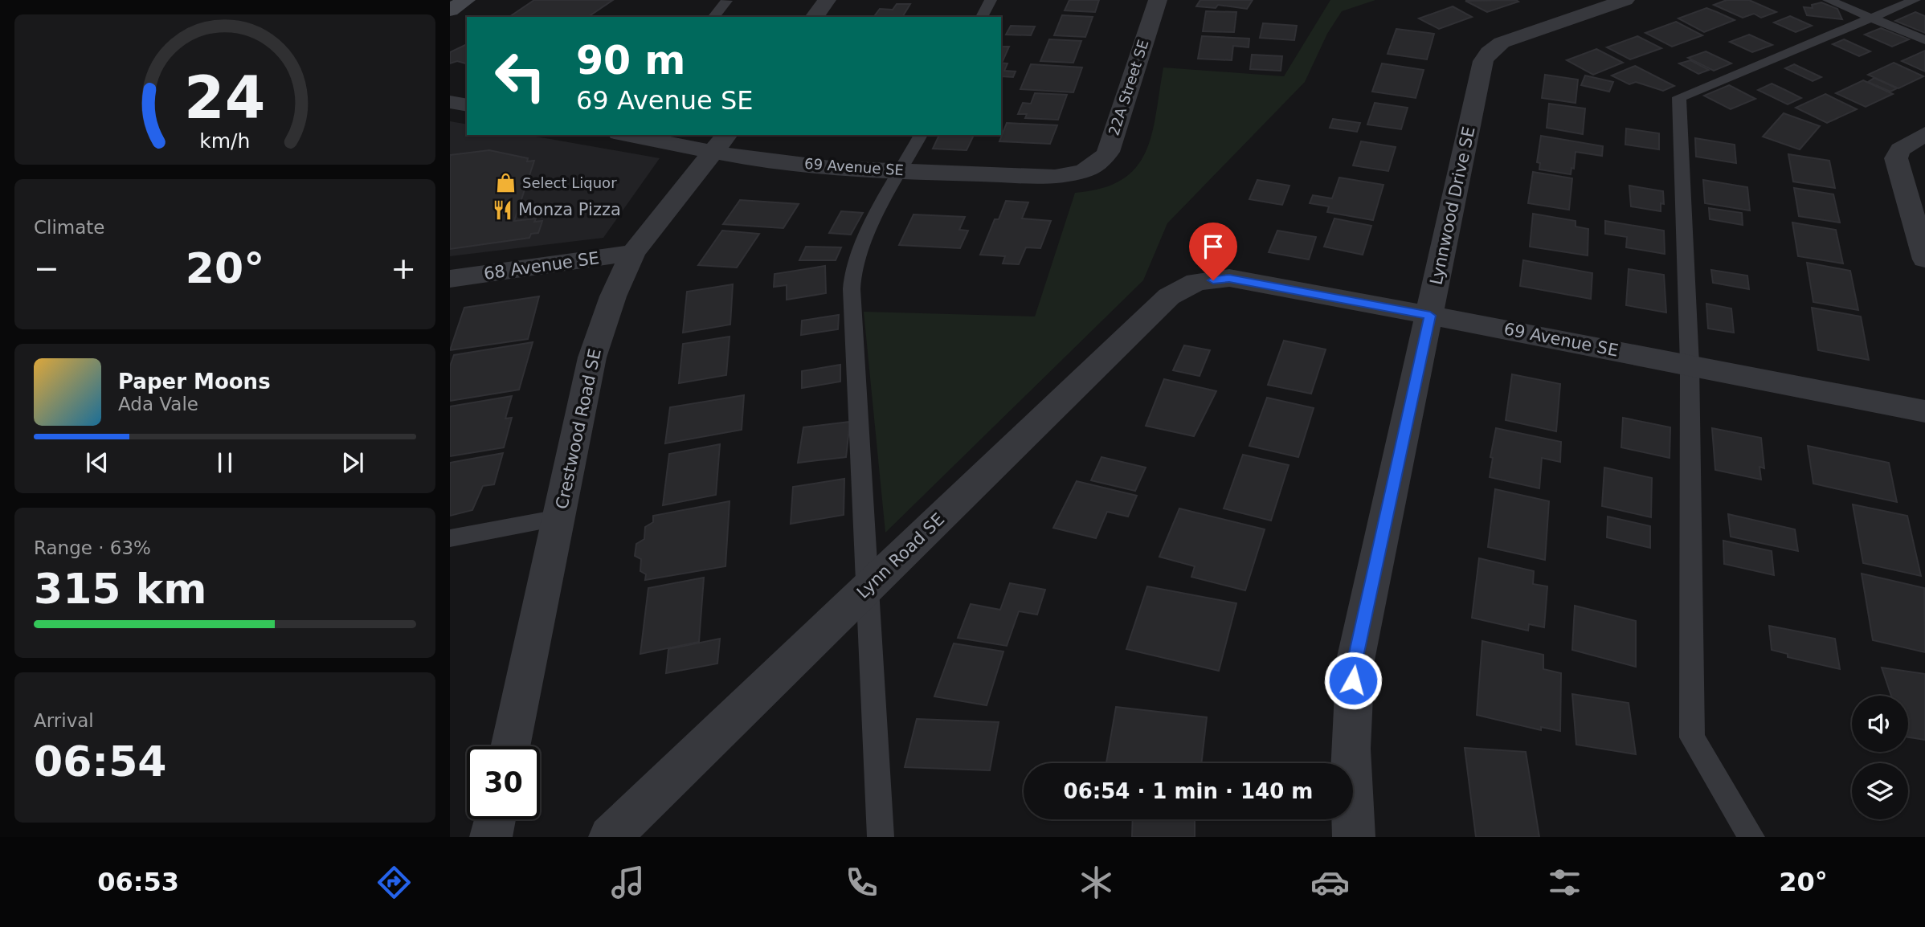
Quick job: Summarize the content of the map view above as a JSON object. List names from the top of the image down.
{
  "streets": {
    "street": [
      "22A Street SE",
      "69 Avenue SE",
      "Lynnwood Drive SE",
      "68 Avenue SE",
      "Crestwood Road SE",
      "Lynn Road SE"
    ]
  },
  "crossings": [
    ["22A Street SE", "69 Avenue SE"],
    ["69 Avenue SE", "Lynnwood Drive SE"],
    ["69 Avenue SE", "Crestwood Road SE"],
    ["69 Avenue SE", "Lynn Road SE"],
    ["68 Avenue SE", "Crestwood Road SE"]
  ],
  "places": {
    "shop": ["Select Liquor"],
    "restaurant": ["Monza Pizza"]
  },
  "page": {
    "turn": ["90 m", "69 Avenue SE"],
    "tile": [
      "Climate",
      ["Range · 63%", "315 km"],
      ["Arrival", "06:54"]
    ],
    "heat": ["−", "20°", "+"],
    "song": ["Paper Moons", "Ada Vale"],
    "limit": "30",
    "trip": "06:54 · 1 min · 140 m",
    "tabs": ["06:53", "20°"],
    "gauge": ["24", "km/h"]
  }
}
